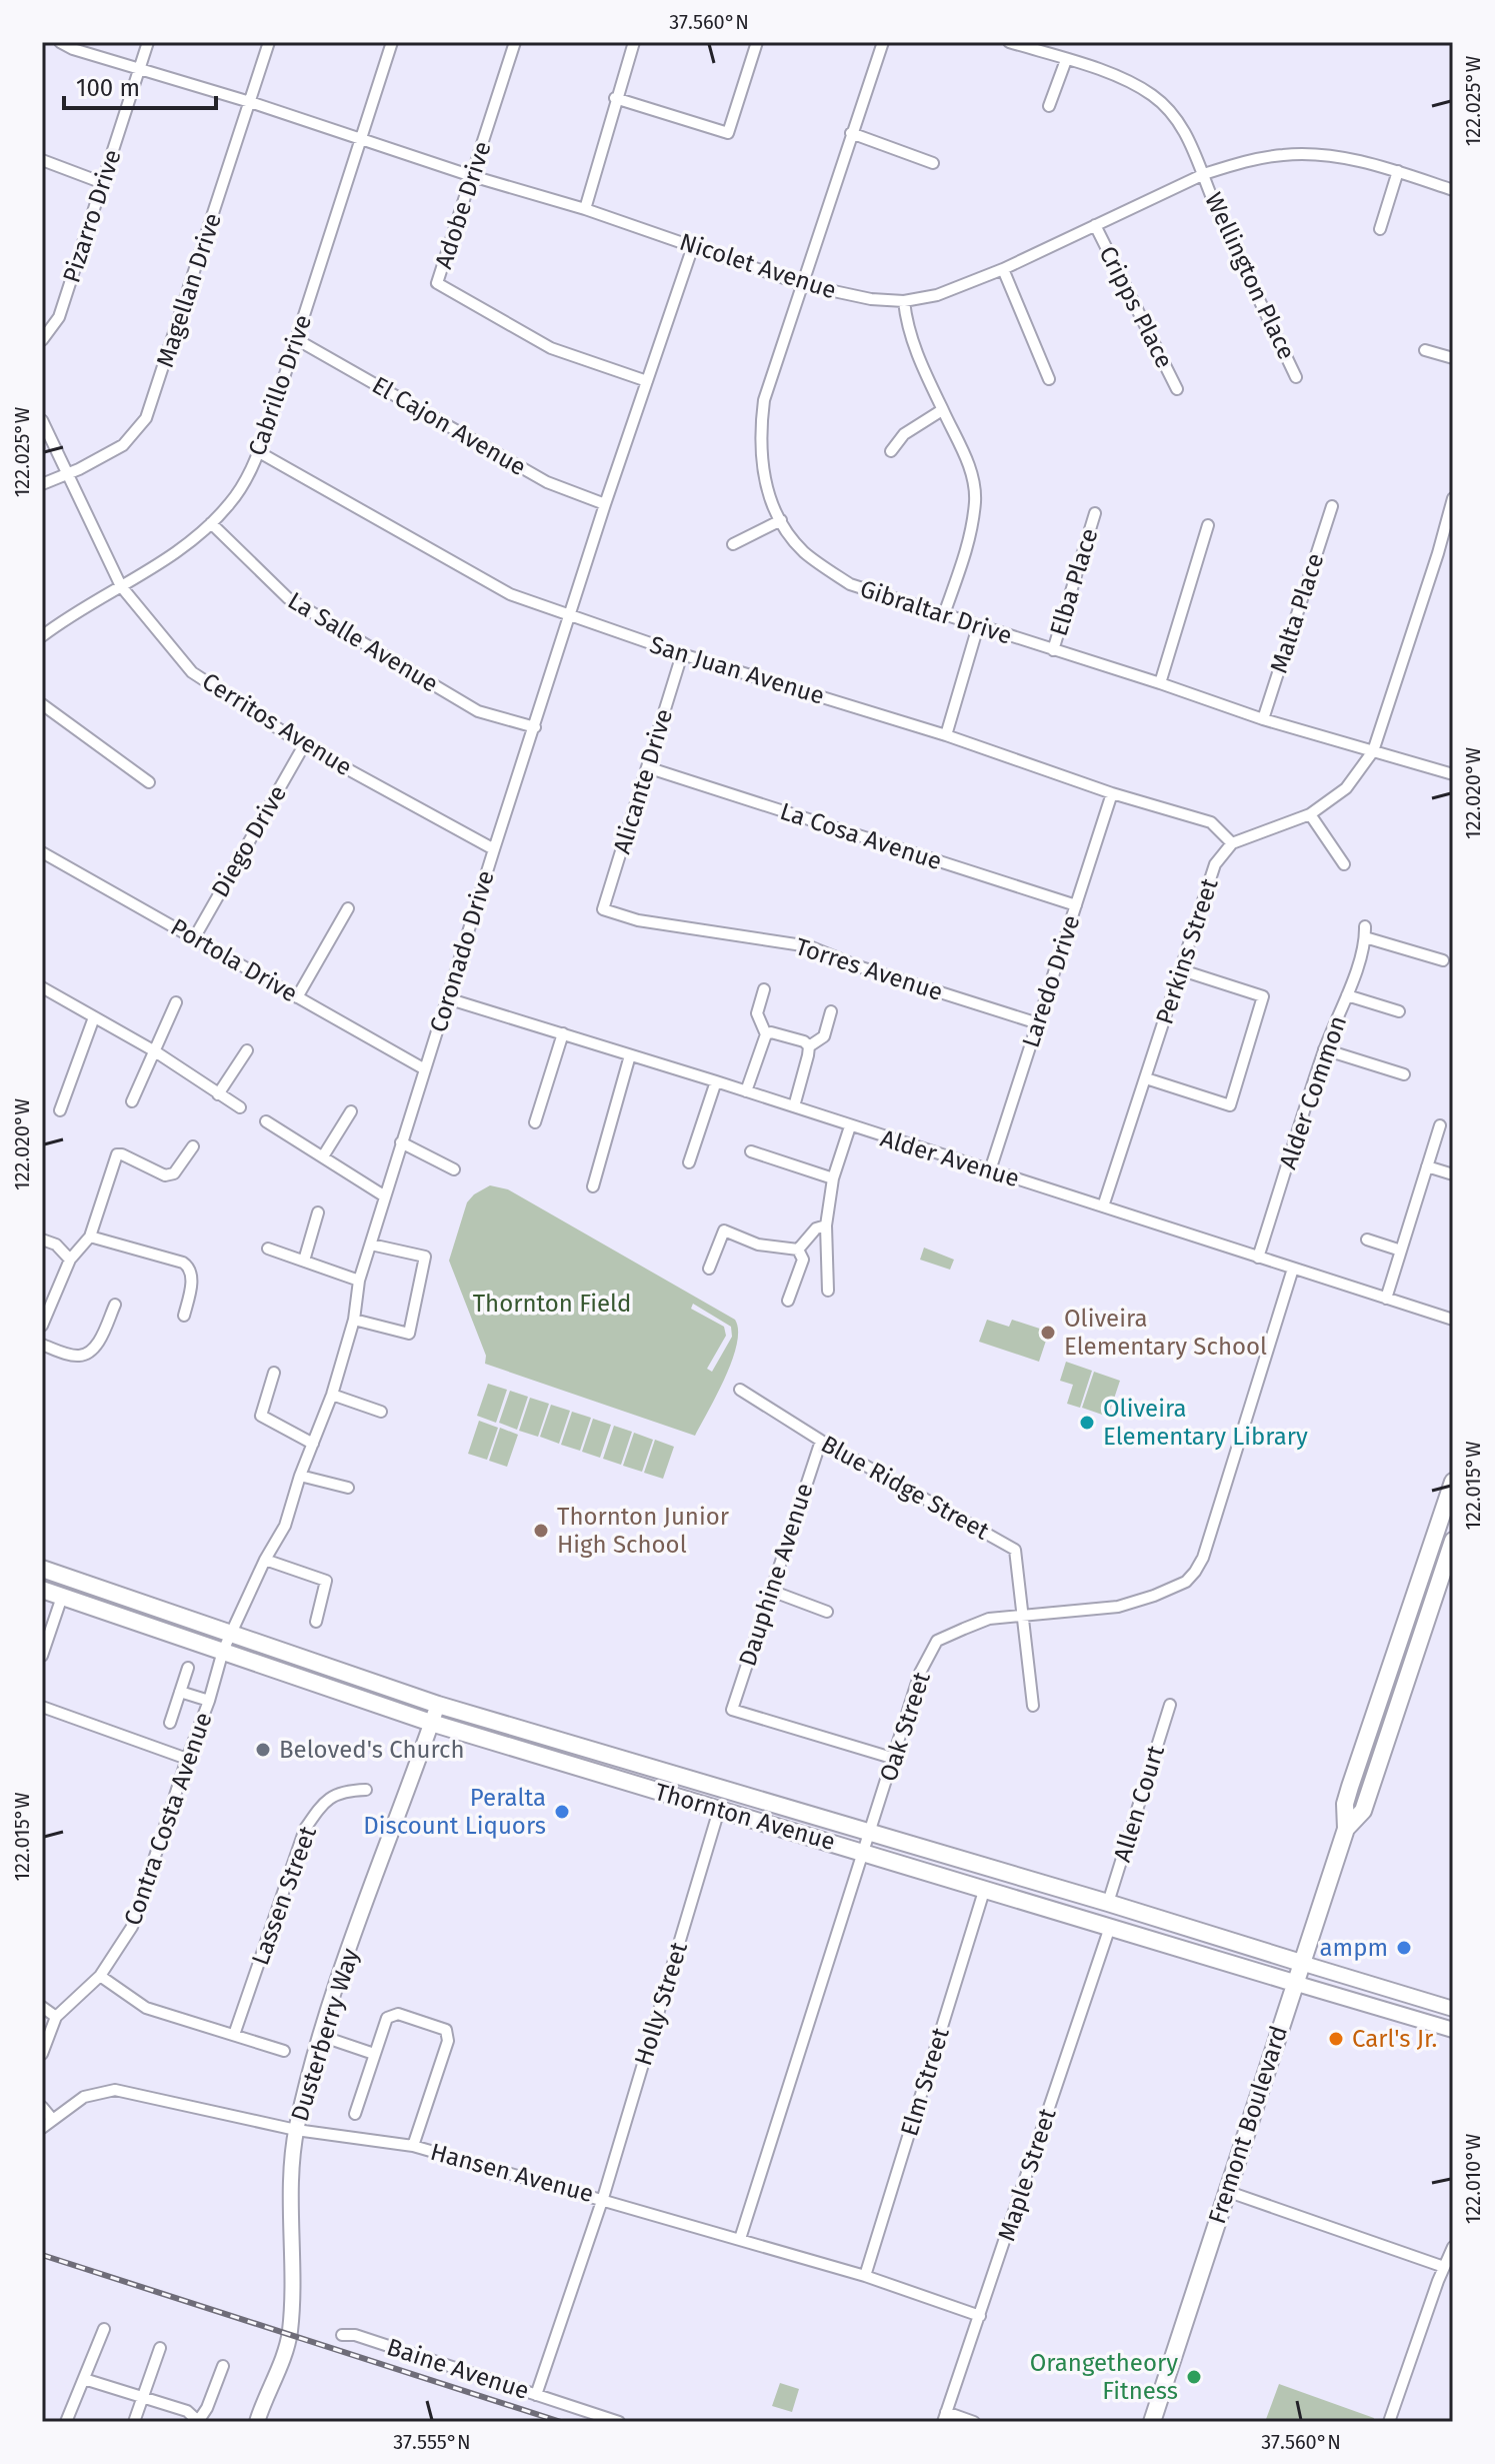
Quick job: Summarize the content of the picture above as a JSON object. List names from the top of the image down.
{
  "streets": {
    "main road": ["Thornton Avenue", "Dusterberry Way", "Fremont Boulevard"],
    "street": [
      "Adobe Drive",
      "Pizarro Drive",
      "Nicolet Avenue",
      "Wellington Place",
      "Magellan Drive",
      "Cripps Place",
      "Cabrillo Drive",
      "El Cajon Avenue",
      "Elba Place",
      "Gibraltar Drive",
      "Malta Place",
      "La Salle Avenue",
      "San Juan Avenue",
      "Cerritos Avenue",
      "Alicante Drive",
      "La Cosa Avenue",
      "Diego Drive",
      "Coronado Drive",
      "Perkins Street",
      "Portola Drive",
      "Torres Avenue",
      "Laredo Drive",
      "Alder Common",
      "Alder Avenue",
      "Blue Ridge Street",
      "Dauphine Avenue",
      "Oak Street",
      "Allen Court",
      "Contra Costa Avenue",
      "Lassen Street",
      "Holly Street",
      "Elm Street",
      "Hansen Avenue",
      "Maple Street",
      "Baine Avenue"
    ]
  },
  "crossings": [
    ["Adobe Drive", "Nicolet Avenue"],
    ["Adobe Drive", "Coronado Drive"],
    ["Pizarro Drive", "Nicolet Avenue"],
    ["Nicolet Avenue", "Wellington Place"],
    ["Nicolet Avenue", "Magellan Drive"],
    ["Nicolet Avenue", "Cripps Place"],
    ["Nicolet Avenue", "Cabrillo Drive"],
    ["Nicolet Avenue", "Gibraltar Drive"],
    ["Nicolet Avenue", "Coronado Drive"],
    ["Magellan Drive", "Cerritos Avenue"],
    ["Cabrillo Drive", "El Cajon Avenue"],
    ["Cabrillo Drive", "La Salle Avenue"],
    ["Cabrillo Drive", "San Juan Avenue"],
    ["Cabrillo Drive", "Cerritos Avenue"],
    ["El Cajon Avenue", "Coronado Drive"],
    ["Elba Place", "Gibraltar Drive"],
    ["Gibraltar Drive", "Malta Place"],
    ["La Salle Avenue", "Coronado Drive"],
    ["San Juan Avenue", "Alicante Drive"],
    ["San Juan Avenue", "Coronado Drive"],
    ["San Juan Avenue", "Perkins Street"],
    ["San Juan Avenue", "Laredo Drive"],
    ["Cerritos Avenue", "Diego Drive"],
    ["Cerritos Avenue", "Coronado Drive"],
    ["Alicante Drive", "La Cosa Avenue"],
    ["Alicante Drive", "Torres Avenue"],
    ["La Cosa Avenue", "Laredo Drive"],
    ["Diego Drive", "Portola Drive"],
    ["Coronado Drive", "Portola Drive"],
    ["Coronado Drive", "Alder Avenue"],
    ["Coronado Drive", "Thornton Avenue"],
    ["Coronado Drive", "Contra Costa Avenue"],
    ["Perkins Street", "Alder Avenue"],
    ["Torres Avenue", "Laredo Drive"],
    ["Laredo Drive", "Alder Avenue"],
    ["Alder Common", "Alder Avenue"],
    ["Alder Avenue", "Oak Street"],
    ["Blue Ridge Street", "Dauphine Avenue"],
    ["Blue Ridge Street", "Oak Street"],
    ["Dauphine Avenue", "Oak Street"],
    ["Oak Street", "Thornton Avenue"],
    ["Oak Street", "Hansen Avenue"],
    ["Allen Court", "Thornton Avenue"],
    ["Thornton Avenue", "Contra Costa Avenue"],
    ["Thornton Avenue", "Holly Street"],
    ["Thornton Avenue", "Dusterberry Way"],
    ["Thornton Avenue", "Elm Street"],
    ["Thornton Avenue", "Fremont Boulevard"],
    ["Thornton Avenue", "Maple Street"],
    ["Holly Street", "Hansen Avenue"],
    ["Holly Street", "Baine Avenue"],
    ["Dusterberry Way", "Hansen Avenue"],
    ["Elm Street", "Hansen Avenue"],
    ["Hansen Avenue", "Maple Street"]
  ],
  "parks": ["Thornton Field"],
  "places": [
    "Oliveira Elementary School",
    "Oliveira Elementary Library",
    "Thornton Junior High School",
    "Beloved's Church",
    "Peralta Discount Liquors",
    "ampm",
    "Carl's Jr.",
    "Orangetheory Fitness"
  ],
  "scale_bar": "100 m",
  "coordinates": [
    "37.560°N",
    "122.025°W",
    "122.020°W",
    "122.015°W",
    "122.010°W",
    "37.555°N"
  ]
}
